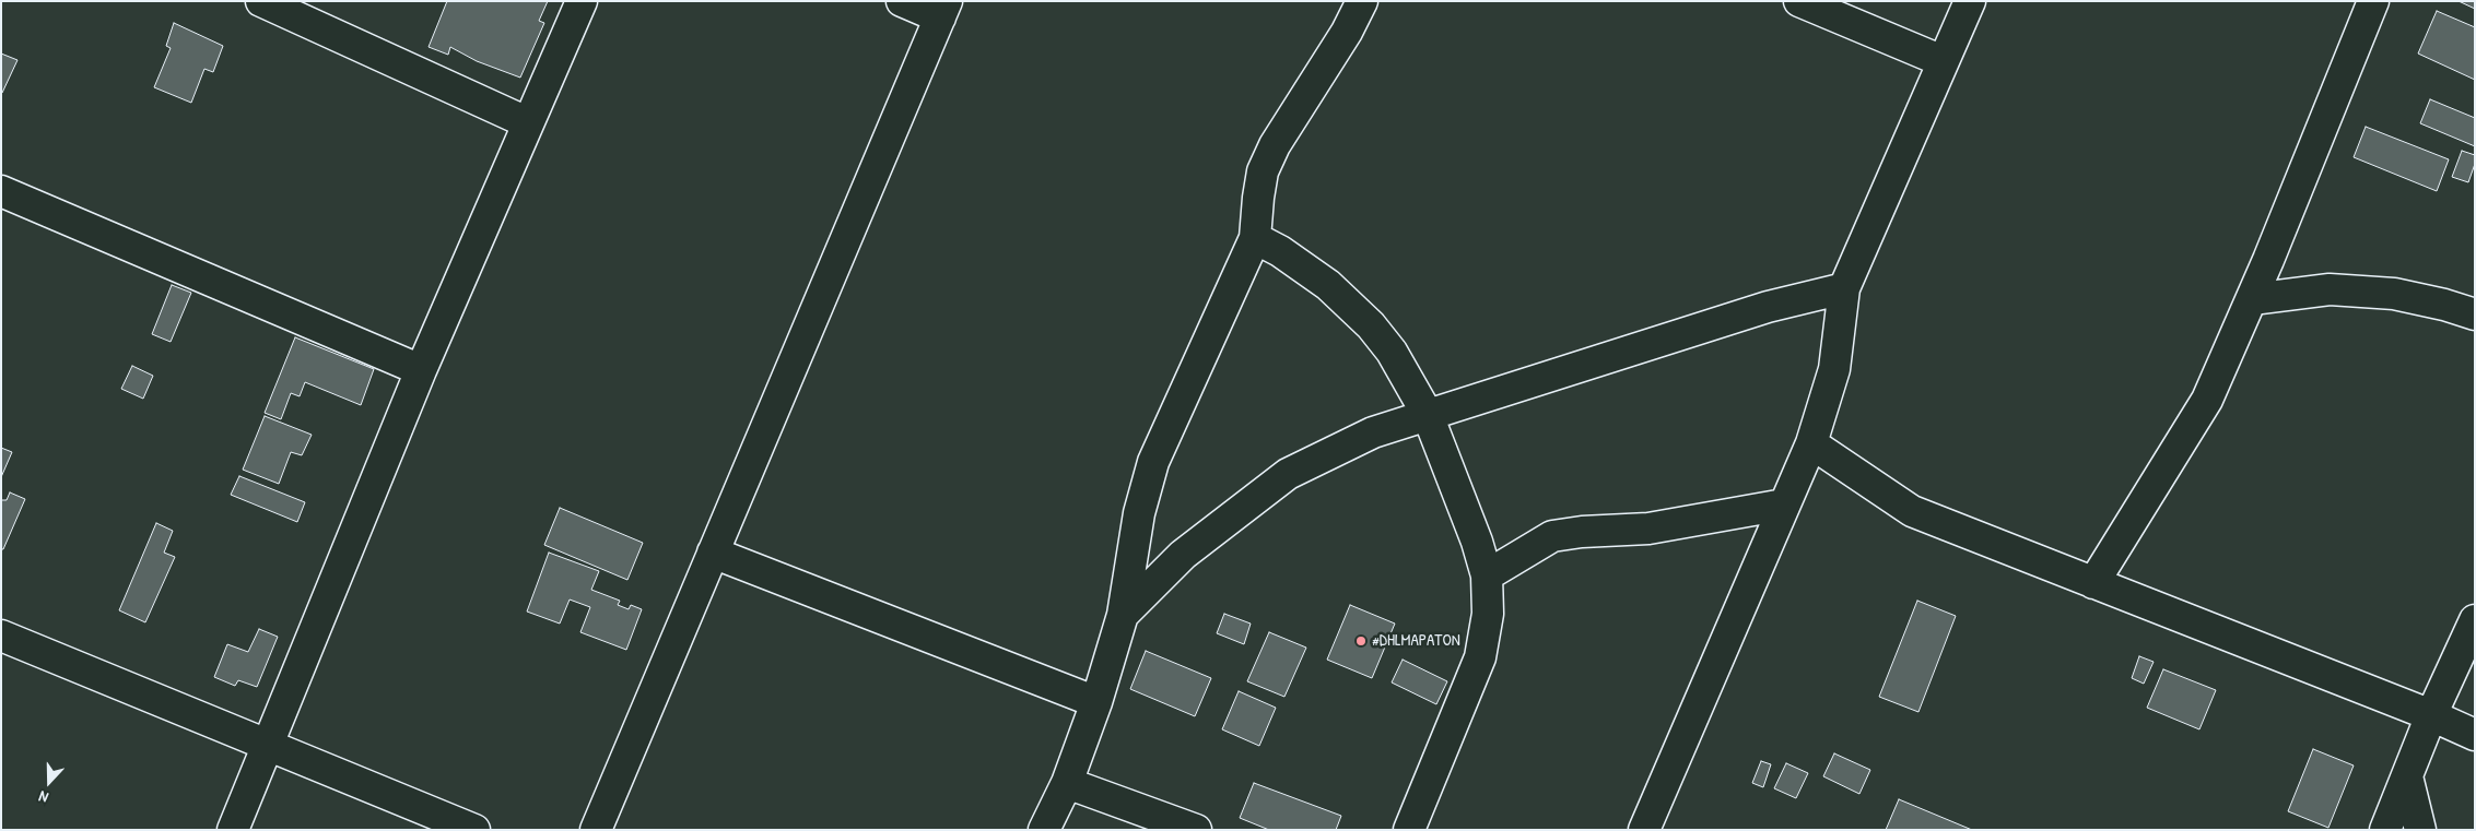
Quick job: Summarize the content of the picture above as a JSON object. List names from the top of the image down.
{
  "places": ["#DHLMAPATON"],
  "north": "bottom"
}
